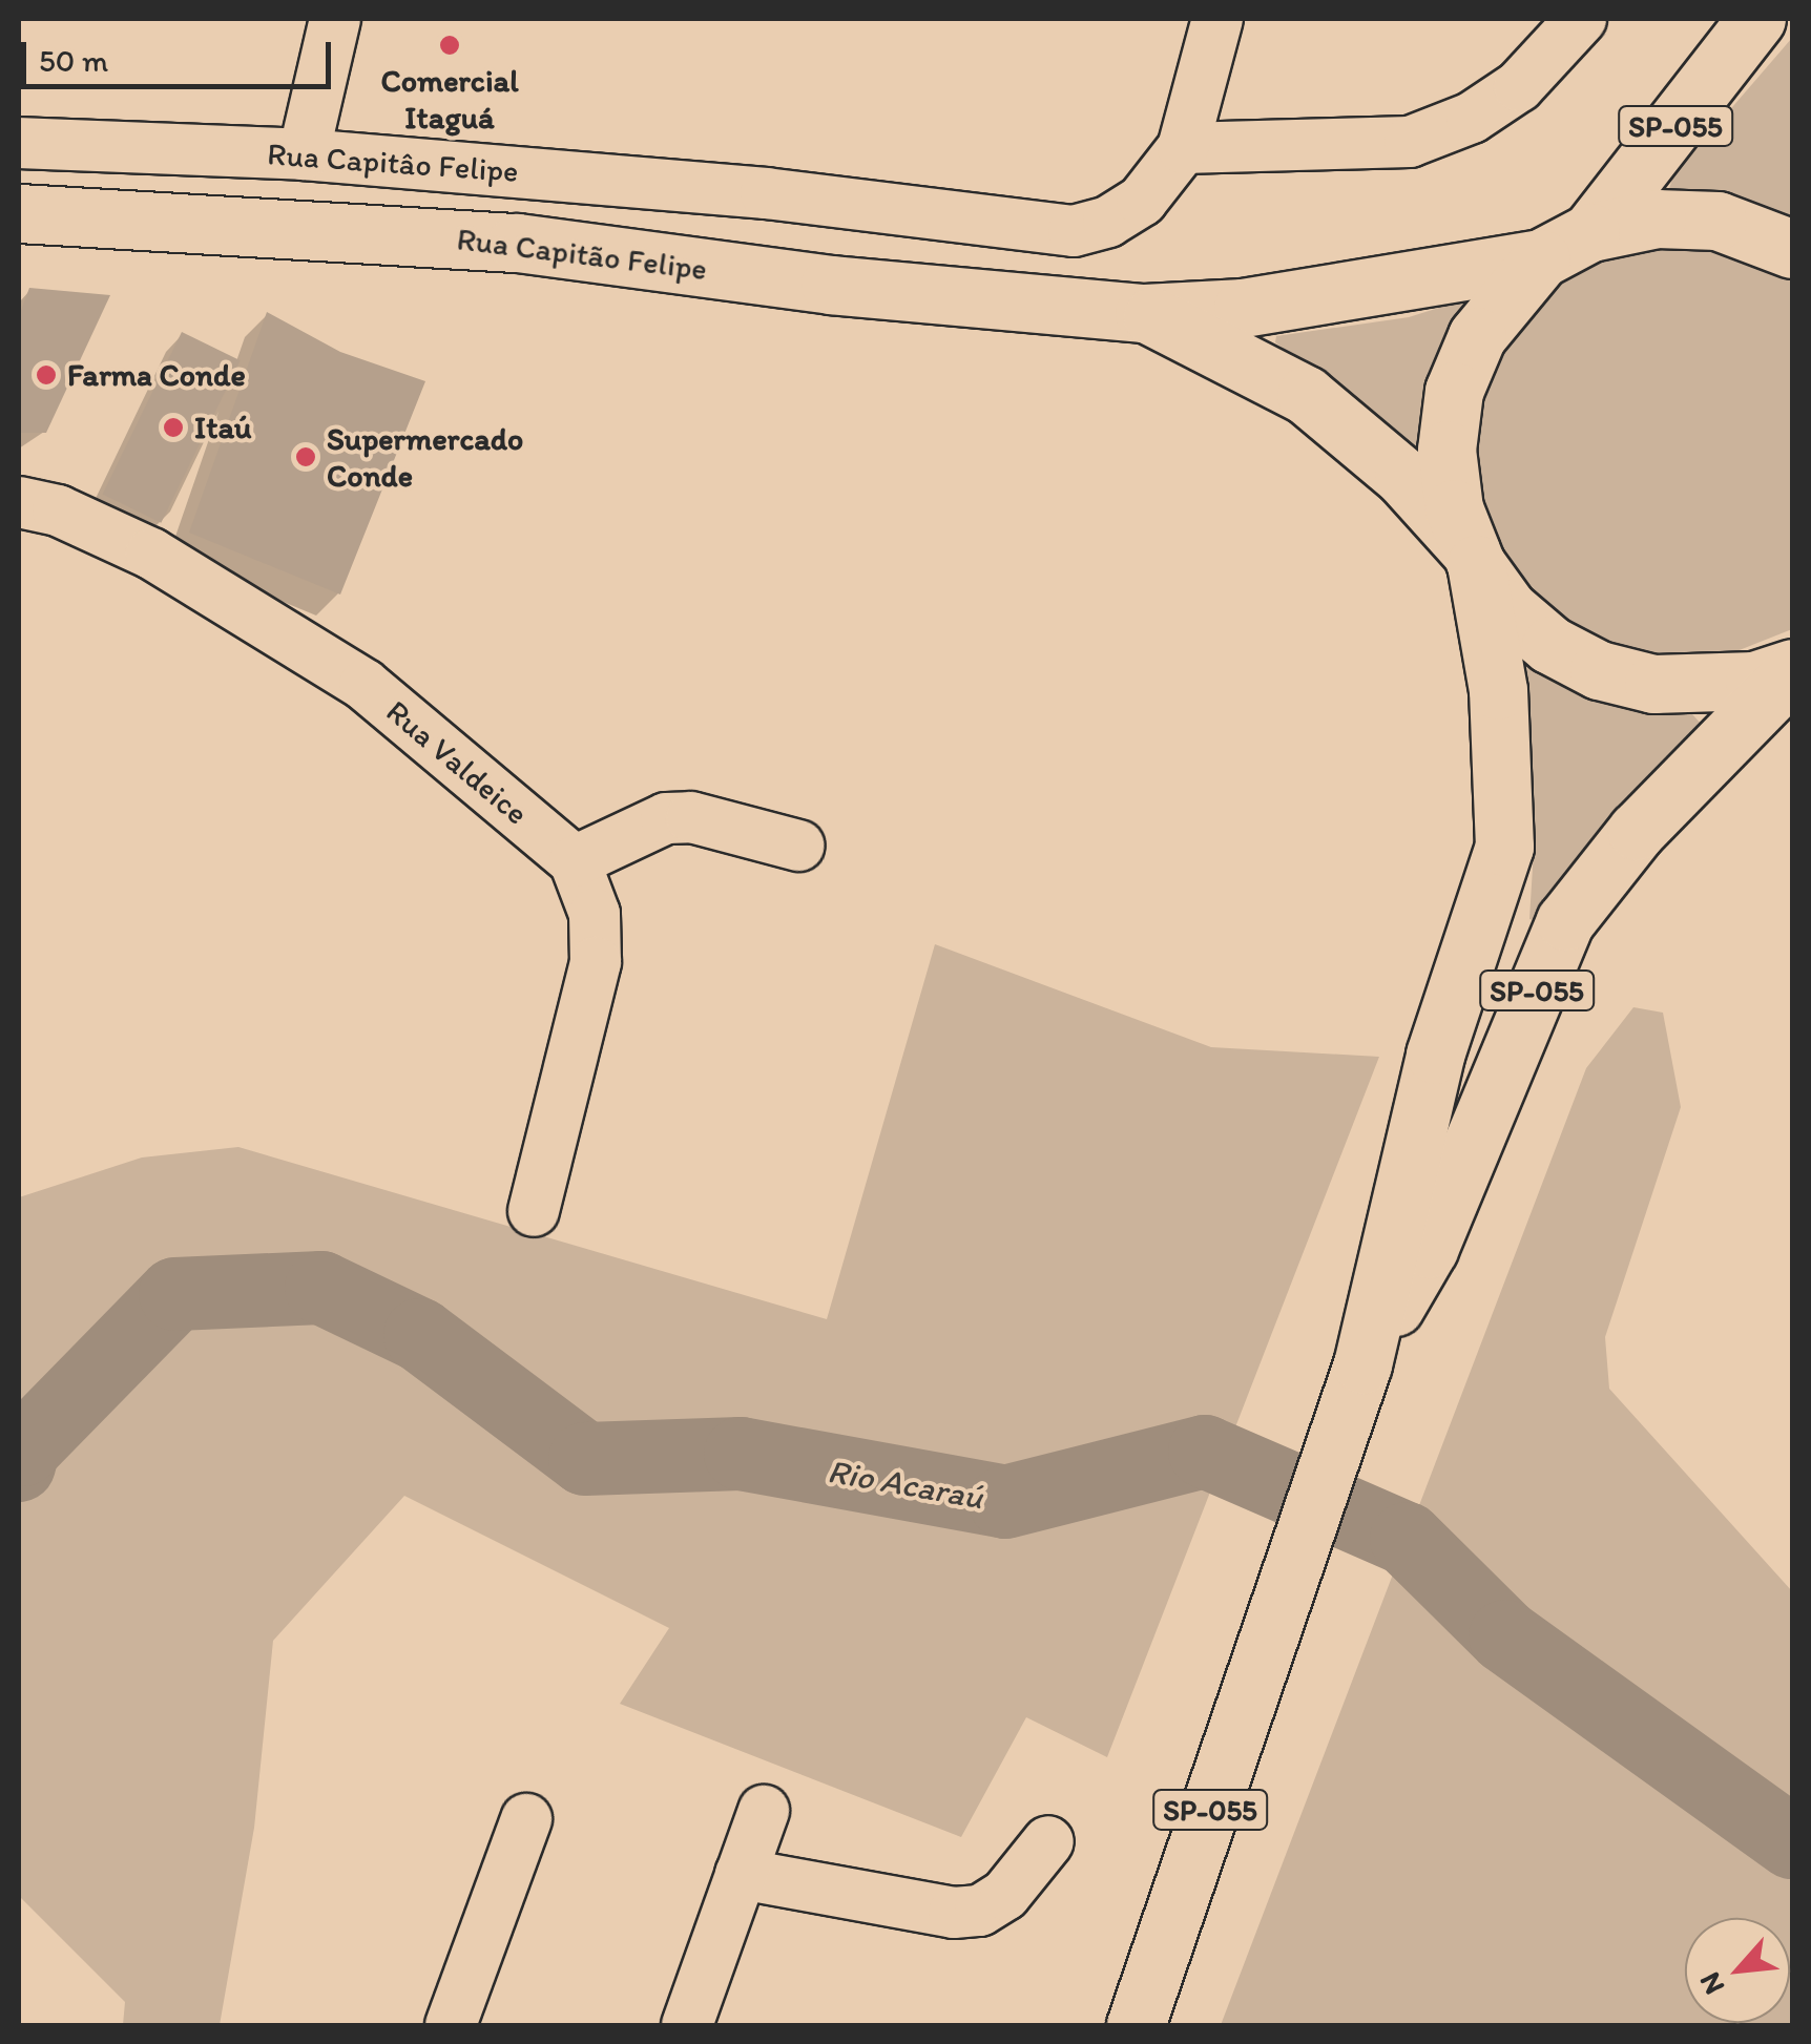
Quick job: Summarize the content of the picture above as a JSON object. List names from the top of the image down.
{
  "streets": {
    "main road": ["SP-055", "Rua Capitão Felipe"],
    "street": ["Rua Capitâo Felipe", "Rua Valdeice"]
  },
  "crossings": [
    ["SP-055", "Rua Capitão Felipe"]
  ],
  "water": ["Rio Acaraú"],
  "places": [
    "Comercial Itaguá",
    "Farma Conde",
    "Itaú",
    "Supermercado Conde"
  ],
  "scale_bar": "50 m",
  "north": "bottom left"
}
